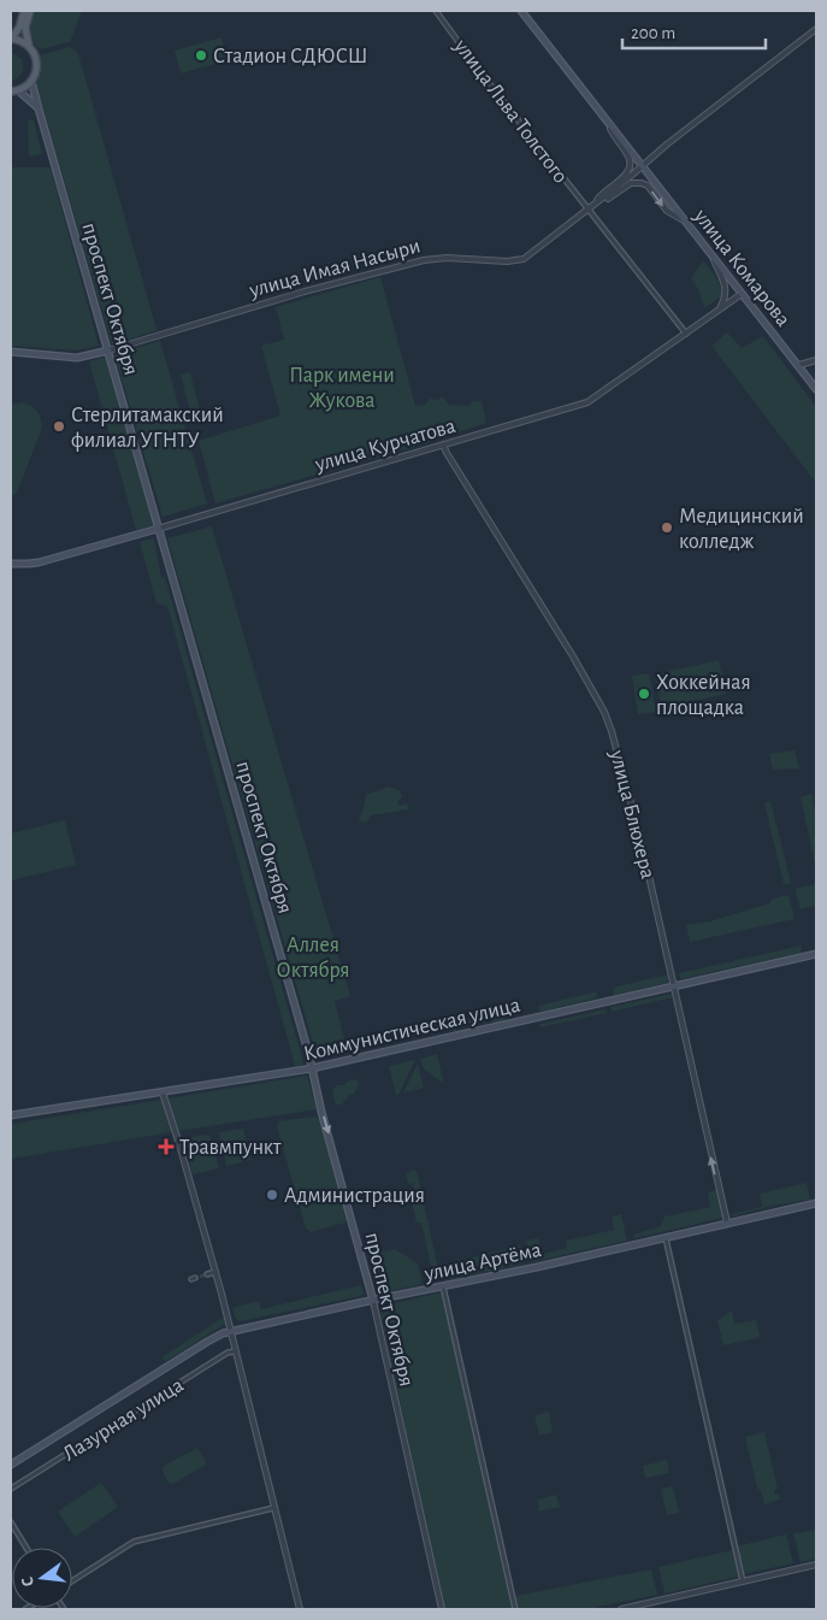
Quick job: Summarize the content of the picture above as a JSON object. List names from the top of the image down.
{
  "streets": {
    "main road": [
      "улица Имая Насыри",
      "улица Комарова",
      "проспект Октября",
      "улица Курчатова",
      "Коммунистическая улица",
      "улица Артёма"
    ],
    "street": ["улица Льва Толстого", "улица Блюхера", "Лазурная улица"]
  },
  "crossings": [
    ["улица Льва Толстого", "улица Имая Насыри"],
    ["улица Льва Толстого", "улица Курчатова"],
    ["улица Имая Насыри", "улица Комарова"],
    ["улица Имая Насыри", "проспект Октября"],
    ["улица Комарова", "улица Курчатова"],
    ["проспект Октября", "улица Курчатова"],
    ["проспект Октября", "Коммунистическая улица"],
    ["проспект Октября", "улица Артёма"],
    ["улица Курчатова", "улица Блюхера"],
    ["улица Блюхера", "Коммунистическая улица"],
    ["улица Блюхера", "улица Артёма"]
  ],
  "parks": ["Парк имени Жукова", "Аллея Октября"],
  "places": {
    "other": [
      "Стадион СДЮСШ",
      "Стерлитамакский филиал УГНТУ",
      "Медицинский колледж",
      "Хоккейная площадка",
      "Администрация"
    ],
    "health": ["Травмпункт"]
  },
  "scale_bar": "200 m",
  "north": "left"
}
